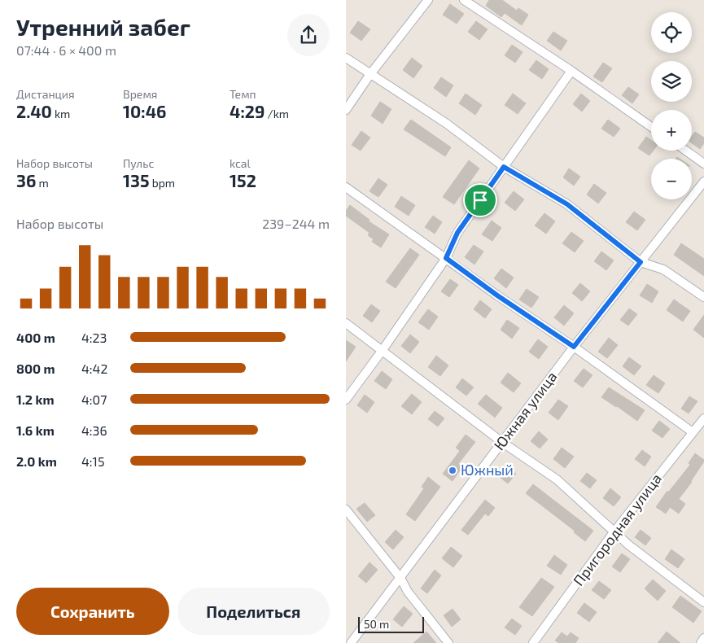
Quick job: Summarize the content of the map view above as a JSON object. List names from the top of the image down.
{
  "streets": {
    "street": ["Южная улица", "Пригородная улица"]
  },
  "places": ["Южный"],
  "scale_bar": "50 m",
  "page": {
    "heading": ["Утренний забег", "07:44 · 6 × 400 m"],
    "map_buttons": ["+", "−"],
    "stats": [
      ["Дистанция", "2.40 km"],
      ["Время", "10:46"],
      ["Темп", "4:29 /km"],
      ["Набор высоты", "36 m"],
      ["Пульс", "135 bpm"],
      ["kcal", "152"]
    ],
    "chart": ["Набор высоты", "239–244 m"],
    "list": [
      {
        "name": "400 m",
        "note": "4:23"
      },
      {
        "name": "800 m",
        "note": "4:42"
      },
      {
        "name": "1.2 km",
        "note": "4:07"
      },
      {
        "name": "1.6 km",
        "note": "4:36"
      },
      {
        "name": "2.0 km",
        "note": "4:15"
      }
    ],
    "buttons": ["Сохранить", "Поделиться"],
    "scale": "50 m"
  }
}
